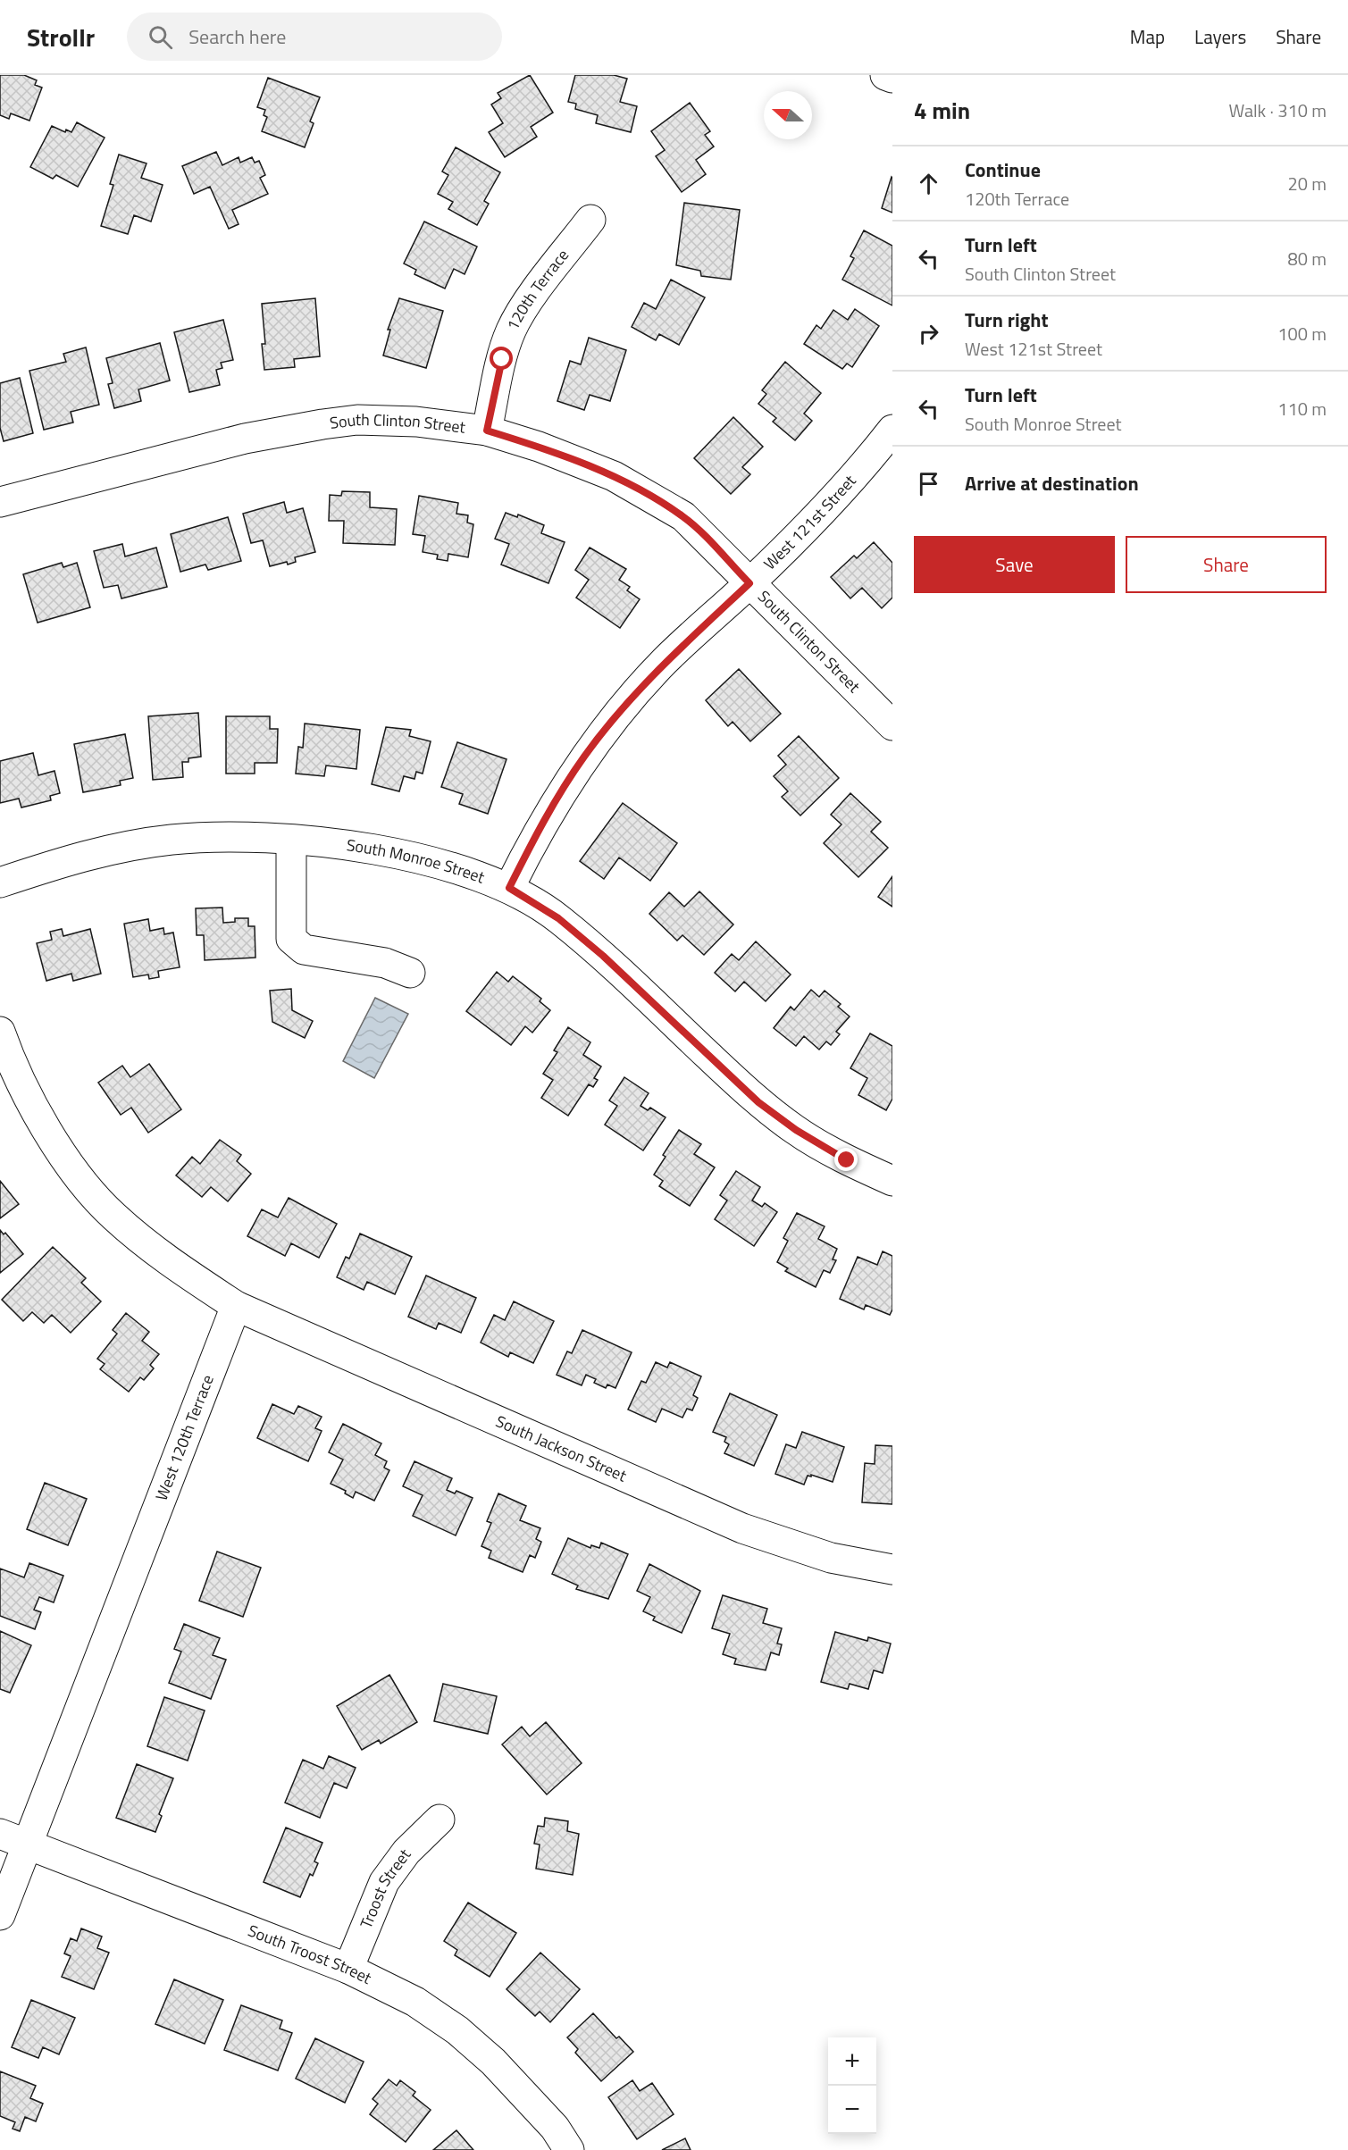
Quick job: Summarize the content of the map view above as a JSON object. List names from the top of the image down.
{
  "streets": {
    "street": [
      "120th Terrace",
      "South Clinton Street",
      "West 121st Street",
      "South Monroe Street",
      "West 120th Terrace",
      "South Jackson Street",
      "Troost Street",
      "South Troost Street"
    ]
  },
  "crossings": [
    ["120th Terrace", "South Clinton Street"],
    ["South Clinton Street", "West 121st Street"],
    ["West 121st Street", "South Monroe Street"],
    ["West 120th Terrace", "South Jackson Street"],
    ["West 120th Terrace", "South Troost Street"],
    ["Troost Street", "South Troost Street"]
  ],
  "north": "left",
  "page": {
    "header": "Strollr",
    "search": "Search here",
    "nav": ["Map", "Layers", "Share"],
    "heading": ["4 min", "Walk · 310 m"],
    "list": [
      ["Continue", "120th Terrace", "20 m"],
      ["Turn left", "South Clinton Street", "80 m"],
      ["Turn right", "West 121st Street", "100 m"],
      ["Turn left", "South Monroe Street", "110 m"],
      "Arrive at destination"
    ],
    "buttons": ["Save", "Share"],
    "map_buttons": ["+", "−"]
  }
}
